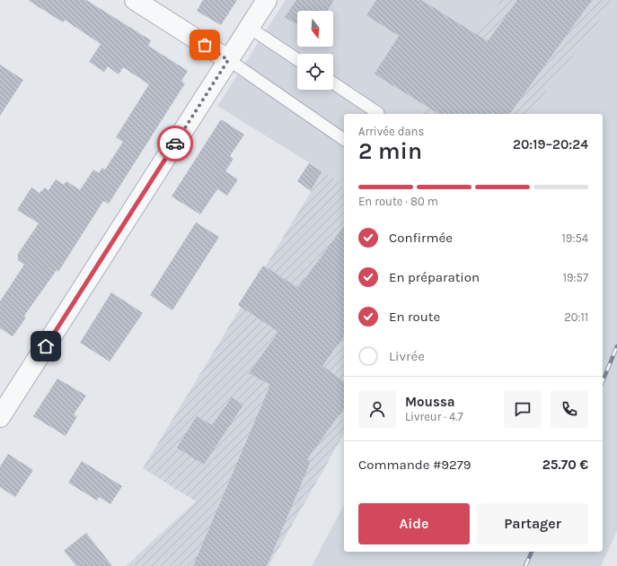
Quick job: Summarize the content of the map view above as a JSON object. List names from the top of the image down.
{
  "north": "bottom",
  "page": {
    "heading": ["2 min", "Arrivée dans", "20:19–20:24"],
    "panel": [
      "Moussa",
      "Livreur · 4.7",
      "Commande #9279",
      "25.70 €"
    ],
    "bar": "En route · 80 m",
    "list": [
      ["Confirmée", "19:54"],
      ["En préparation", "19:57"],
      ["En route", "20:11"],
      "Livrée"
    ],
    "buttons": ["Aide", "Partager"]
  }
}
